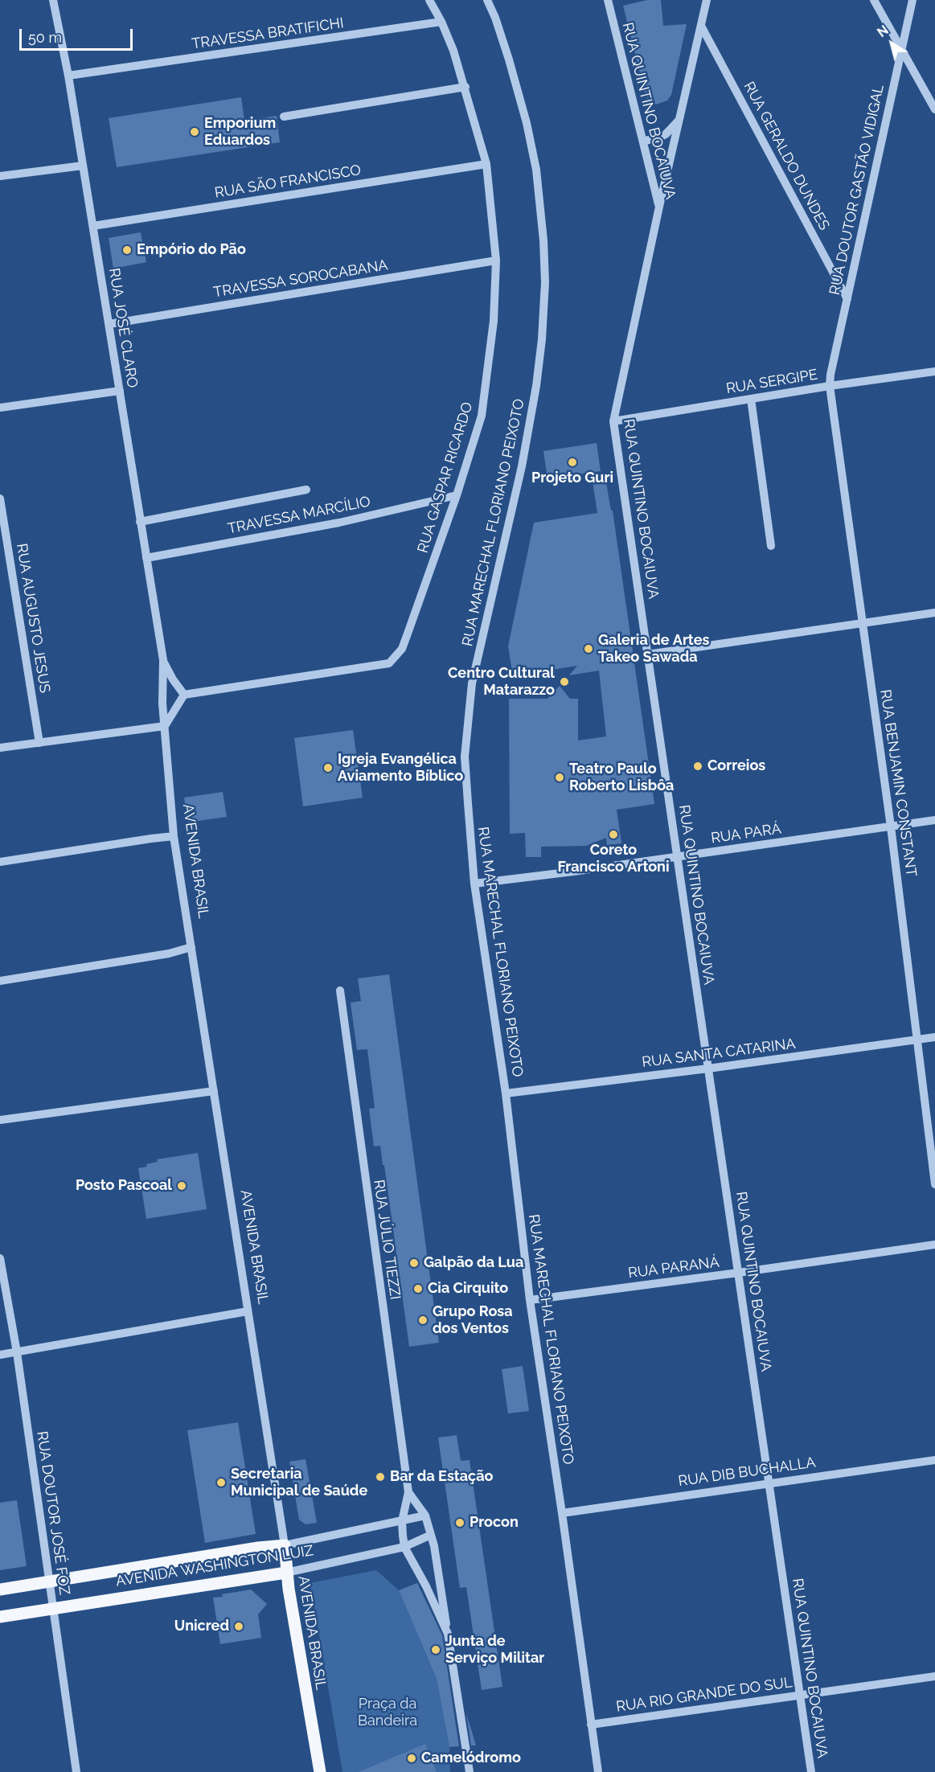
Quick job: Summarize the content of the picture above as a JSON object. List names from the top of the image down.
{
  "streets": {
    "main road": ["AVENIDA BRASIL", "AVENIDA WASHINGTON LUIZ"],
    "street": [
      "TRAVESSA BRATIFICHI",
      "RUA QUINTINO BOCAIUVA",
      "RUA GERALDO DUNDES",
      "RUA SÃO FRANCISCO",
      "RUA DOUTOR GASTÃO VIDIGAL",
      "TRAVESSA SOROCABANA",
      "RUA JOSÉ CLARO",
      "RUA SERGIPE",
      "RUA GASPAR RICARDO",
      "TRAVESSA MARCÍLIO",
      "RUA MARECHAL FLORIANO PEIXOTO",
      "RUA AUGUSTO JESUS",
      "RUA BENJAMIN CONSTANT",
      "RUA PARÁ",
      "RUA SANTA CATARINA",
      "RUA JÚLIO TIEZZI",
      "RUA PARANÁ",
      "RUA DIB BUCHALLA",
      "RUA DOUTOR JOSÉ FOZ",
      "RUA RIO GRANDE DO SUL"
    ]
  },
  "crossings": [
    ["TRAVESSA BRATIFICHI", "RUA JOSÉ CLARO"],
    ["TRAVESSA BRATIFICHI", "RUA GASPAR RICARDO"],
    ["RUA QUINTINO BOCAIUVA", "RUA SERGIPE"],
    ["RUA QUINTINO BOCAIUVA", "RUA PARÁ"],
    ["RUA QUINTINO BOCAIUVA", "RUA SANTA CATARINA"],
    ["RUA QUINTINO BOCAIUVA", "RUA PARANÁ"],
    ["RUA QUINTINO BOCAIUVA", "RUA DIB BUCHALLA"],
    ["RUA QUINTINO BOCAIUVA", "RUA RIO GRANDE DO SUL"],
    ["RUA GERALDO DUNDES", "RUA DOUTOR GASTÃO VIDIGAL"],
    ["RUA SÃO FRANCISCO", "RUA JOSÉ CLARO"],
    ["RUA SÃO FRANCISCO", "RUA GASPAR RICARDO"],
    ["RUA DOUTOR GASTÃO VIDIGAL", "RUA SERGIPE"],
    ["RUA DOUTOR GASTÃO VIDIGAL", "RUA BENJAMIN CONSTANT"],
    ["TRAVESSA SOROCABANA", "RUA JOSÉ CLARO"],
    ["TRAVESSA SOROCABANA", "RUA GASPAR RICARDO"],
    ["RUA JOSÉ CLARO", "RUA GASPAR RICARDO"],
    ["RUA JOSÉ CLARO", "TRAVESSA MARCÍLIO"],
    ["RUA JOSÉ CLARO", "AVENIDA BRASIL"],
    ["RUA SERGIPE", "RUA BENJAMIN CONSTANT"],
    ["RUA GASPAR RICARDO", "TRAVESSA MARCÍLIO"],
    ["RUA MARECHAL FLORIANO PEIXOTO", "RUA PARÁ"],
    ["RUA MARECHAL FLORIANO PEIXOTO", "RUA SANTA CATARINA"],
    ["RUA MARECHAL FLORIANO PEIXOTO", "RUA PARANÁ"],
    ["RUA MARECHAL FLORIANO PEIXOTO", "RUA DIB BUCHALLA"],
    ["RUA MARECHAL FLORIANO PEIXOTO", "RUA RIO GRANDE DO SUL"],
    ["RUA BENJAMIN CONSTANT", "RUA PARÁ"],
    ["RUA BENJAMIN CONSTANT", "RUA SANTA CATARINA"],
    ["AVENIDA BRASIL", "AVENIDA WASHINGTON LUIZ"],
    ["RUA JÚLIO TIEZZI", "AVENIDA WASHINGTON LUIZ"],
    ["RUA DOUTOR JOSÉ FOZ", "AVENIDA WASHINGTON LUIZ"]
  ],
  "parks": ["Praça da Bandeira"],
  "places": [
    "Emporium Eduardos",
    "Empório do Pão",
    "Projeto Guri",
    "Galeria de Artes Takeo Sawada",
    "Centro Cultural Matarazzo",
    "Correios",
    "Igreja Evangélica Aviamento Bíblico",
    "Teatro Paulo Roberto Lisbôa",
    "Coreto Francisco Artoni",
    "Posto Pascoal",
    "Galpão da Lua",
    "Cia Cirquito",
    "Grupo Rosa dos Ventos",
    "Bar da Estação",
    "Secretaria Municipal de Saúde",
    "Procon",
    "Unicred",
    "Junta de Serviço Militar",
    "Camelódromo"
  ],
  "scale_bar": "50 m",
  "north": "top left"
}
